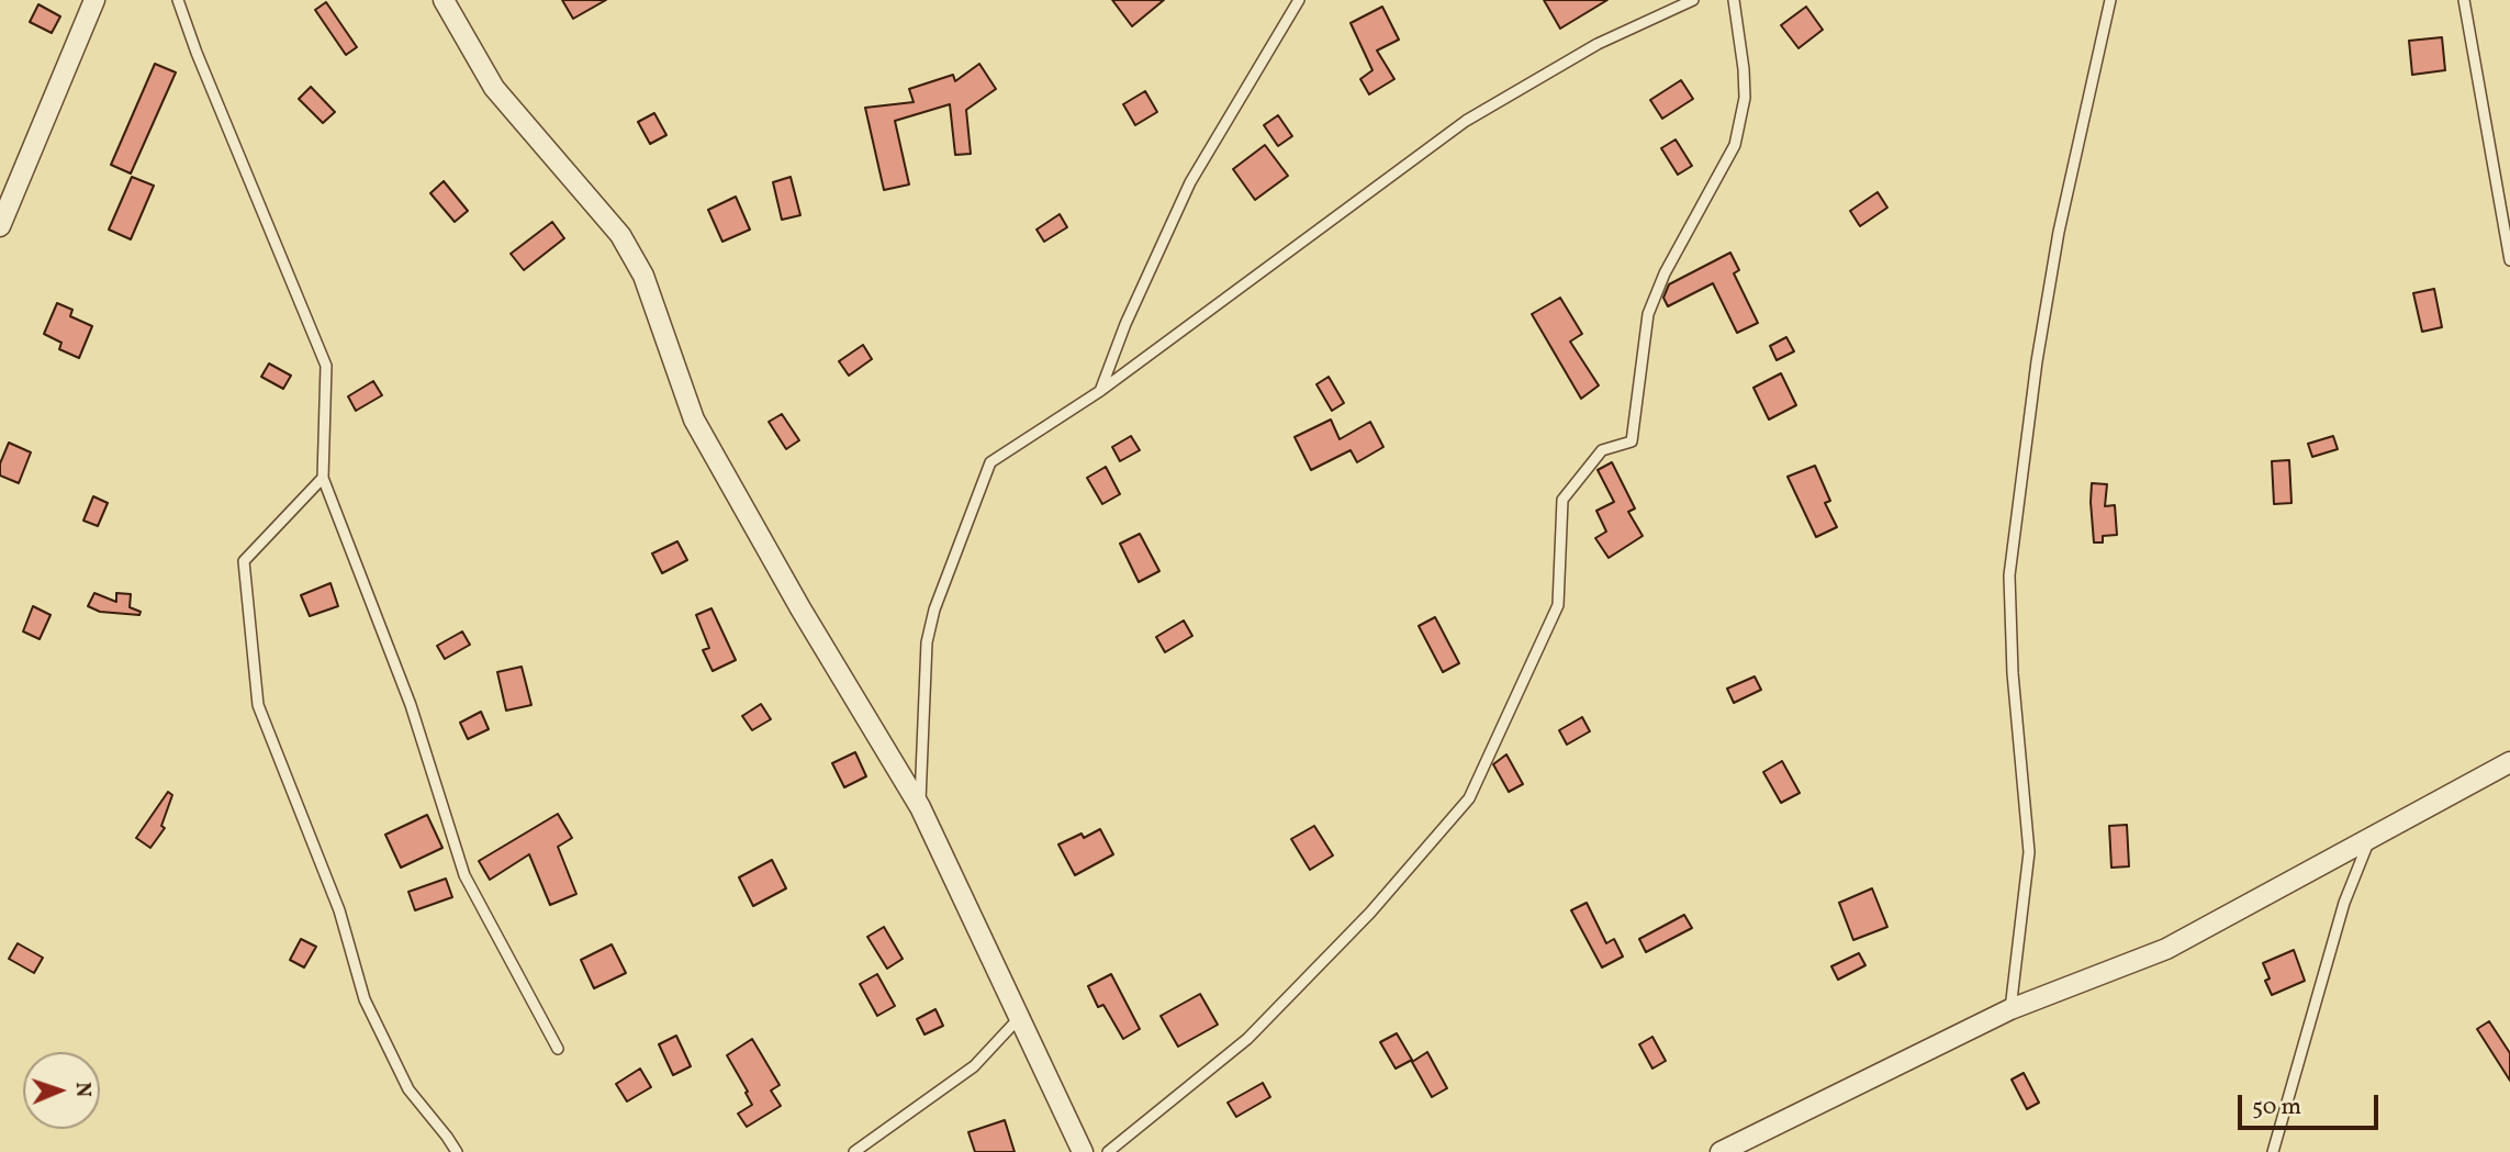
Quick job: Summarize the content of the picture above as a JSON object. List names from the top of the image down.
{
  "scale_bar": "50 m",
  "north": "right"
}
